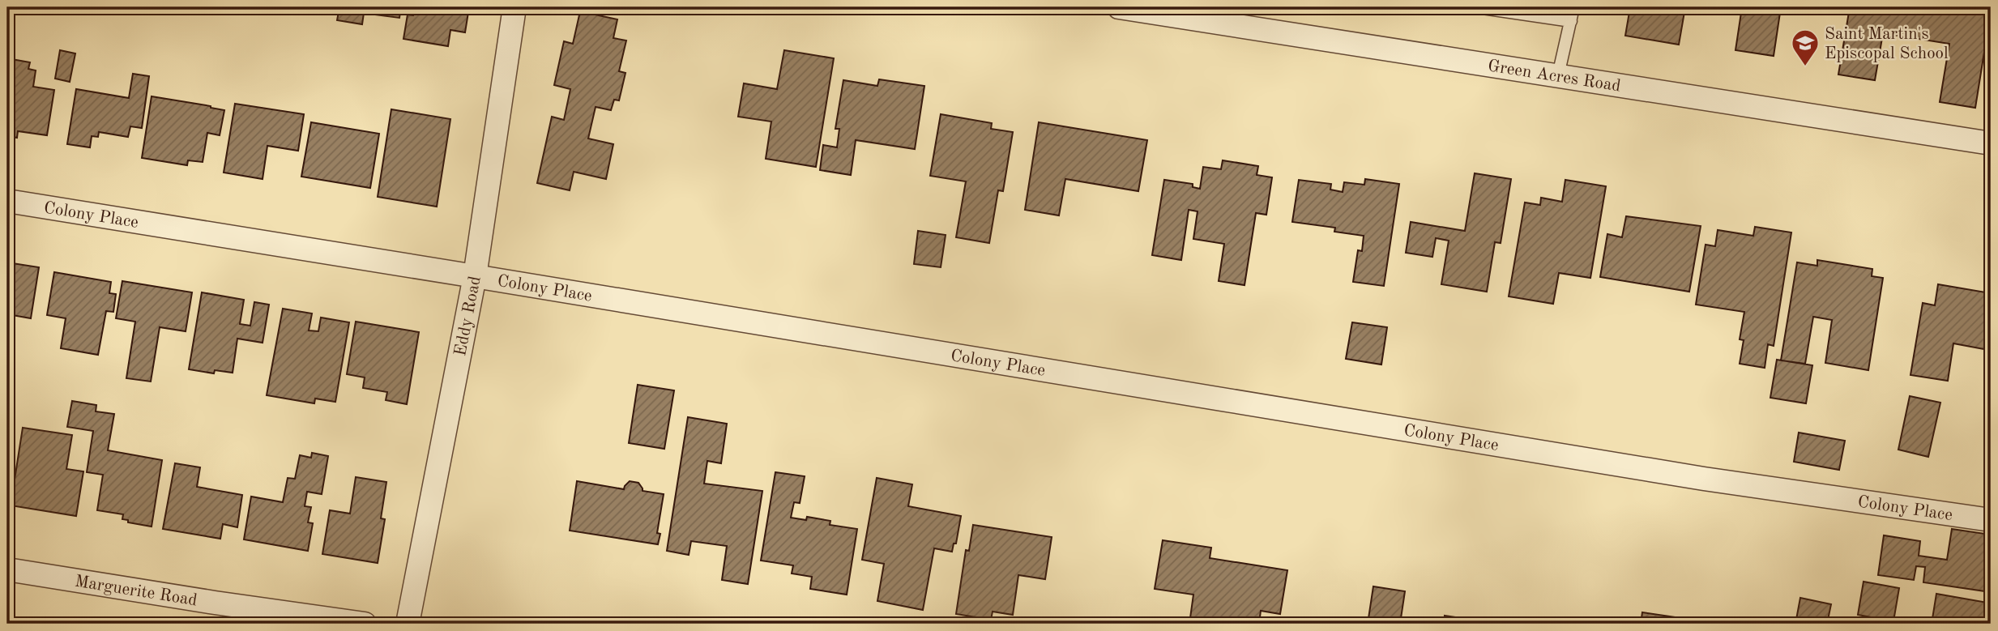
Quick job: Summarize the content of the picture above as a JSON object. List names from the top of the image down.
{
  "streets": {
    "street": [
      "Green Acres Road",
      "Colony Place",
      "Eddy Road",
      "Marguerite Road"
    ]
  },
  "crossings": [
    ["Colony Place", "Eddy Road"]
  ],
  "places": {
    "school or university": ["Saint Martin's Episcopal School"]
  }
}
